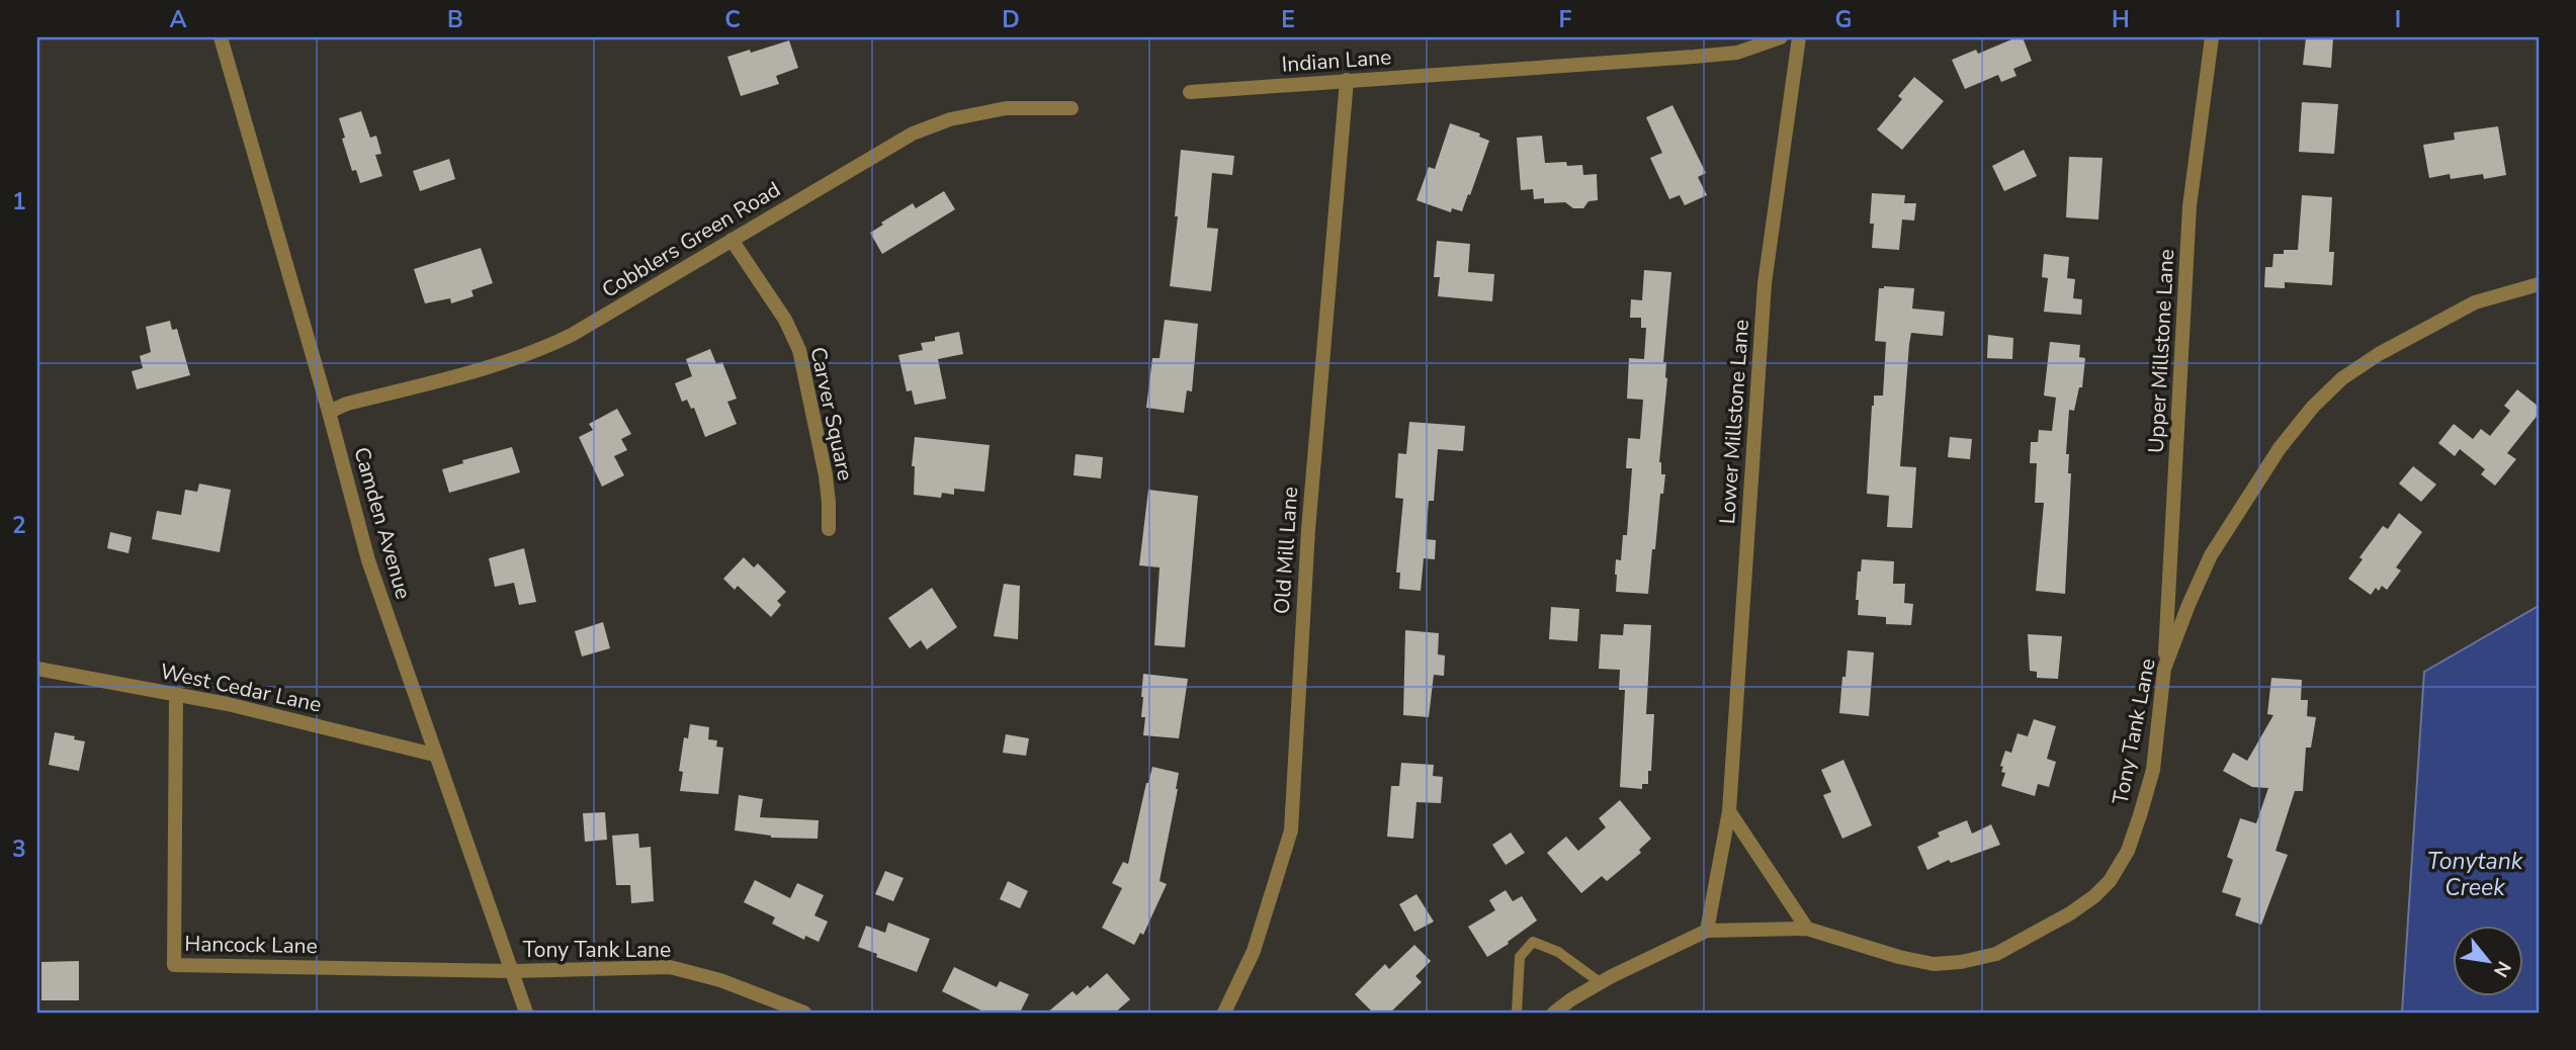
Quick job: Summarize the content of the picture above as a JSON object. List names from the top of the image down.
{
  "streets": {
    "street": [
      "Indian Lane",
      "Cobblers Green Road",
      "Upper Millstone Lane",
      "Carver Square",
      "Lower Millstone Lane",
      "Camden Avenue",
      "Old Mill Lane",
      "West Cedar Lane",
      "Tony Tank Lane",
      "Hancock Lane"
    ]
  },
  "crossings": [
    ["Indian Lane", "Old Mill Lane"],
    ["Cobblers Green Road", "Carver Square"],
    ["Cobblers Green Road", "Camden Avenue"],
    ["Upper Millstone Lane", "Tony Tank Lane"],
    ["Lower Millstone Lane", "Tony Tank Lane"],
    ["Camden Avenue", "West Cedar Lane"],
    ["Camden Avenue", "Tony Tank Lane"],
    ["Camden Avenue", "Hancock Lane"],
    ["West Cedar Lane", "Hancock Lane"],
    ["Tony Tank Lane", "Hancock Lane"]
  ],
  "water": ["Tonytank Creek"],
  "north": "bottom right",
  "grid": {
    "columns": [
      "A",
      "B",
      "C",
      "D",
      "E",
      "F",
      "G",
      "H",
      "I"
    ],
    "rows": ["1", "2", "3"]
  }
}
